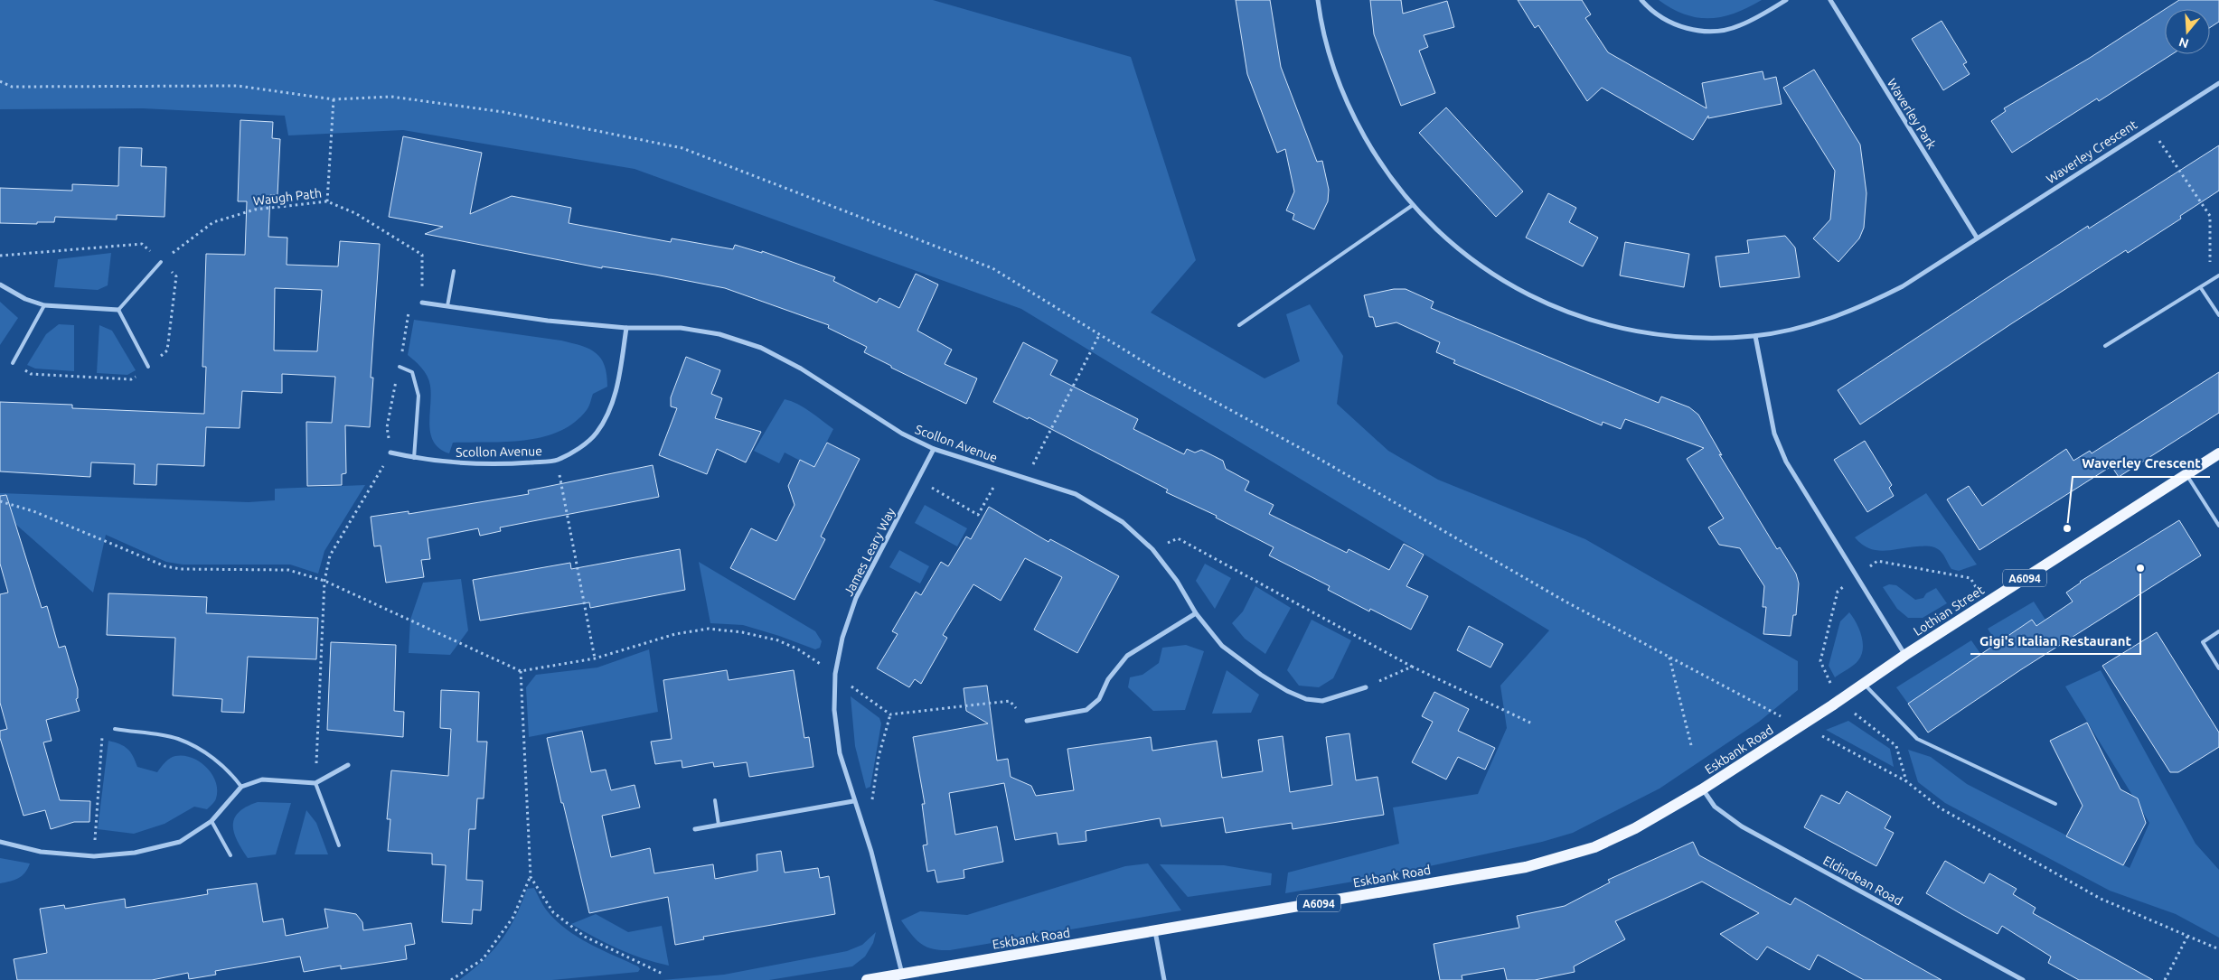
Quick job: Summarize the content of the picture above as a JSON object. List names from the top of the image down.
{
  "streets": {
    "main road": ["A6094", "Lothian Street", "Eskbank Road"],
    "street": [
      "Waverley Park",
      "Waverley Crescent",
      "Scollon Avenue",
      "James Leary Way",
      "Eldindean Road"
    ],
    "path": ["Waugh Path"]
  },
  "crossings": [
    ["Waverley Park", "Waverley Crescent"],
    ["Waugh Path", "Scollon Avenue"],
    ["Scollon Avenue", "James Leary Way"],
    ["James Leary Way", "Eskbank Road"],
    ["Lothian Street", "Eskbank Road"],
    ["Eskbank Road", "Eldindean Road"]
  ],
  "places": ["Waverley Crescent", "Gigi's Italian Restaurant"],
  "north": "bottom"
}
